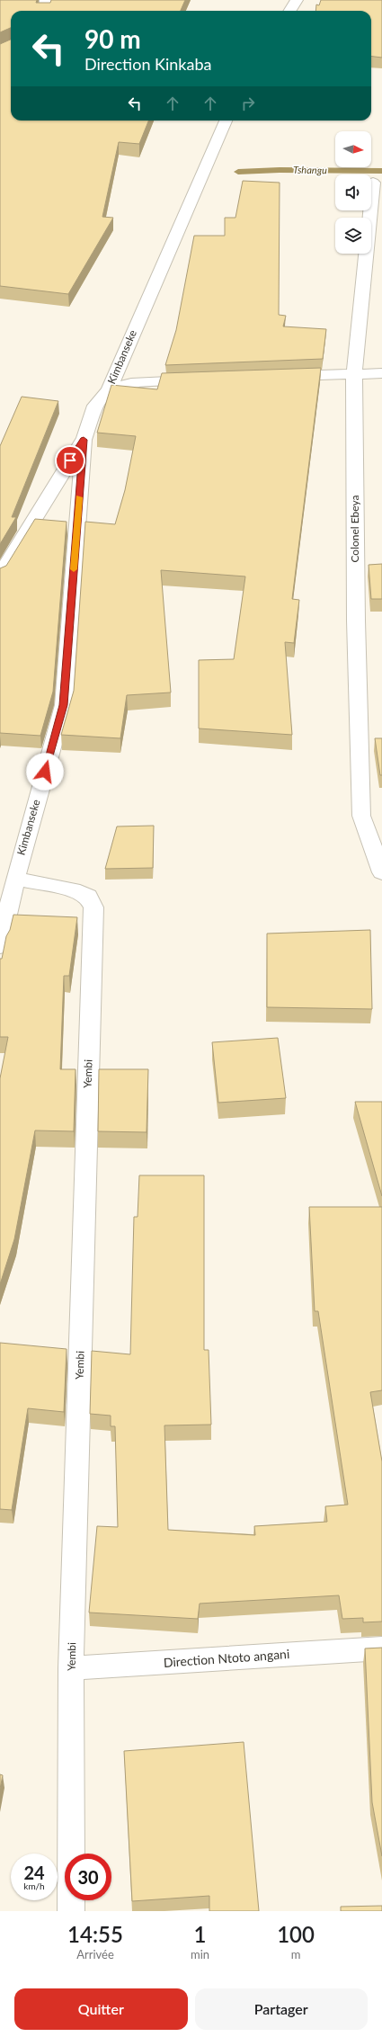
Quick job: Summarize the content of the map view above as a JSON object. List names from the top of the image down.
{
  "streets": {
    "street": [
      "Kimbanseke",
      "Colonel Ebeya",
      "Yembi",
      "Direction Ntoto angani"
    ]
  },
  "crossings": [
    ["Kimbanseke", "Yembi"],
    ["Yembi", "Direction Ntoto angani"]
  ],
  "water": ["Tshangu"],
  "north": "right",
  "page": {
    "turn": ["90 m", "Direction Kinkaba"],
    "speed": "24 km/h",
    "limit": "30",
    "eta": [
      "14:55",
      "Arrivée",
      "1",
      "min",
      "100",
      "m"
    ],
    "buttons": ["Quitter", "Partager"]
  }
}
